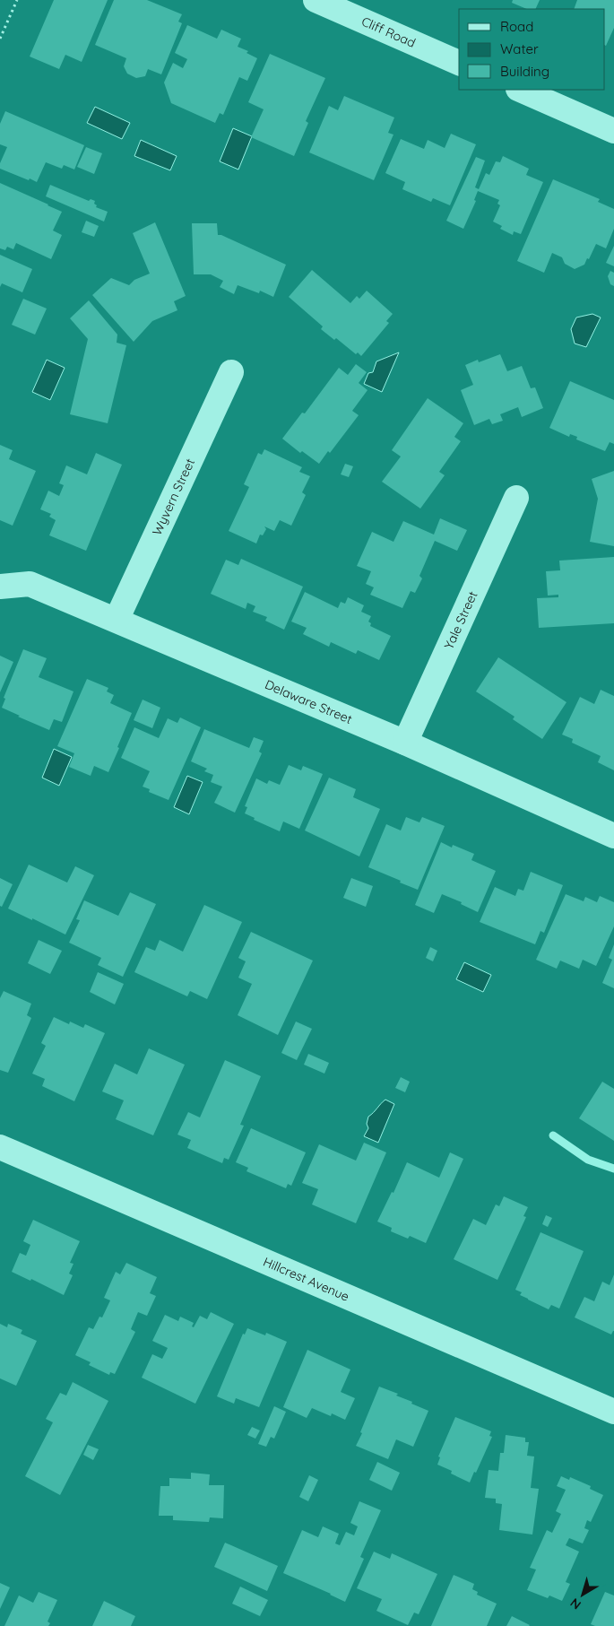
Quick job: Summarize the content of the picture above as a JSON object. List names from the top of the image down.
{
  "streets": {
    "street": [
      "Cliff Road",
      "Wyvern Street",
      "Yale Street",
      "Delaware Street",
      "Hillcrest Avenue"
    ]
  },
  "crossings": [
    ["Wyvern Street", "Delaware Street"],
    ["Yale Street", "Delaware Street"]
  ],
  "legend": ["Road", "Water", "Building"],
  "north": "bottom left"
}
